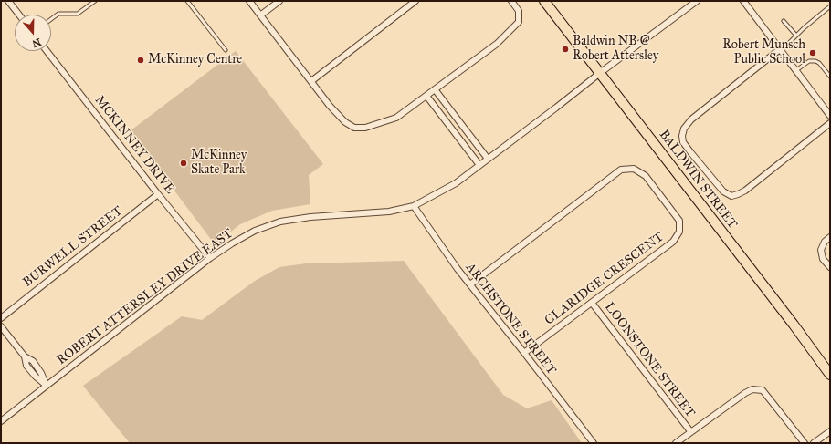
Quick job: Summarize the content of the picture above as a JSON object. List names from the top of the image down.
{
  "streets": {
    "main road": ["BALDWIN STREET"],
    "street": [
      "MCKINNEY DRIVE",
      "BURWELL STREET",
      "CLARIDGE CRESCENT",
      "ROBERT ATTERSLEY DRIVE EAST",
      "ARCHSTONE STREET",
      "LOONSTONE STREET"
    ]
  },
  "crossings": [
    ["MCKINNEY DRIVE", "BURWELL STREET"],
    ["MCKINNEY DRIVE", "ROBERT ATTERSLEY DRIVE EAST"],
    ["BALDWIN STREET", "ROBERT ATTERSLEY DRIVE EAST"],
    ["CLARIDGE CRESCENT", "ARCHSTONE STREET"],
    ["CLARIDGE CRESCENT", "LOONSTONE STREET"],
    ["ROBERT ATTERSLEY DRIVE EAST", "ARCHSTONE STREET"]
  ],
  "places": [
    "Baldwin NB @ Robert Attersley",
    "Robert Munsch Public School",
    "McKinney Centre",
    "McKinney Skate Park"
  ],
  "north": "bottom"
}
